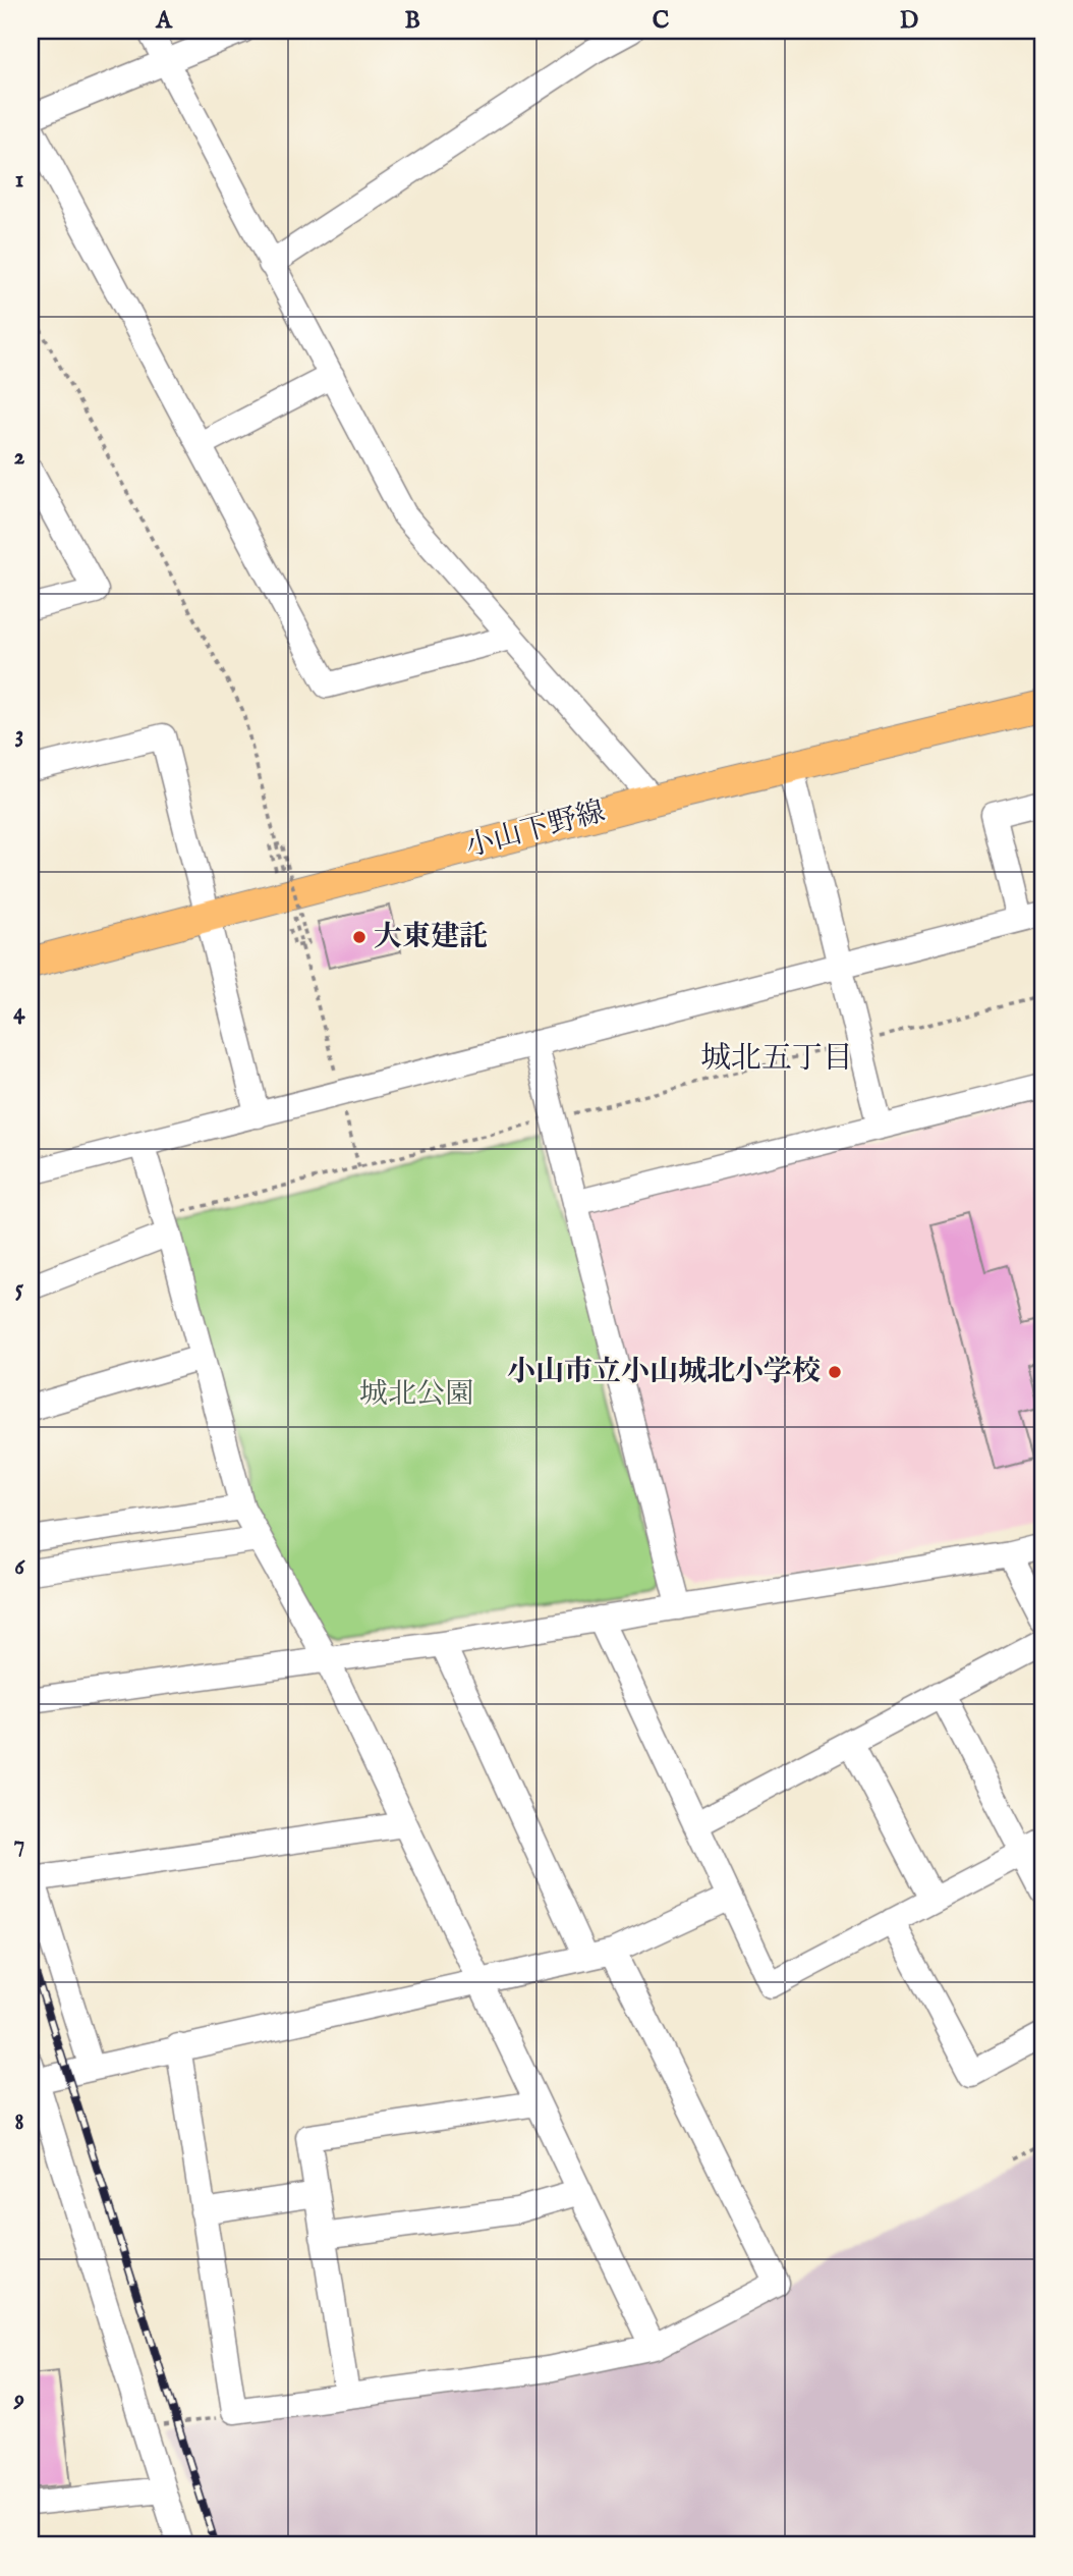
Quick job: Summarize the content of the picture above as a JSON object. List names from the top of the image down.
{
  "streets": {
    "main road": ["小山下野線"]
  },
  "districts": ["城北五丁目"],
  "parks": ["城北公園"],
  "places": ["大東建託", "小山市立小山城北小学校"],
  "grid": {
    "columns": [
      "A",
      "B",
      "C",
      "D"
    ],
    "rows": [
      "1",
      "2",
      "3",
      "4",
      "5",
      "6",
      "7",
      "8",
      "9"
    ]
  }
}
